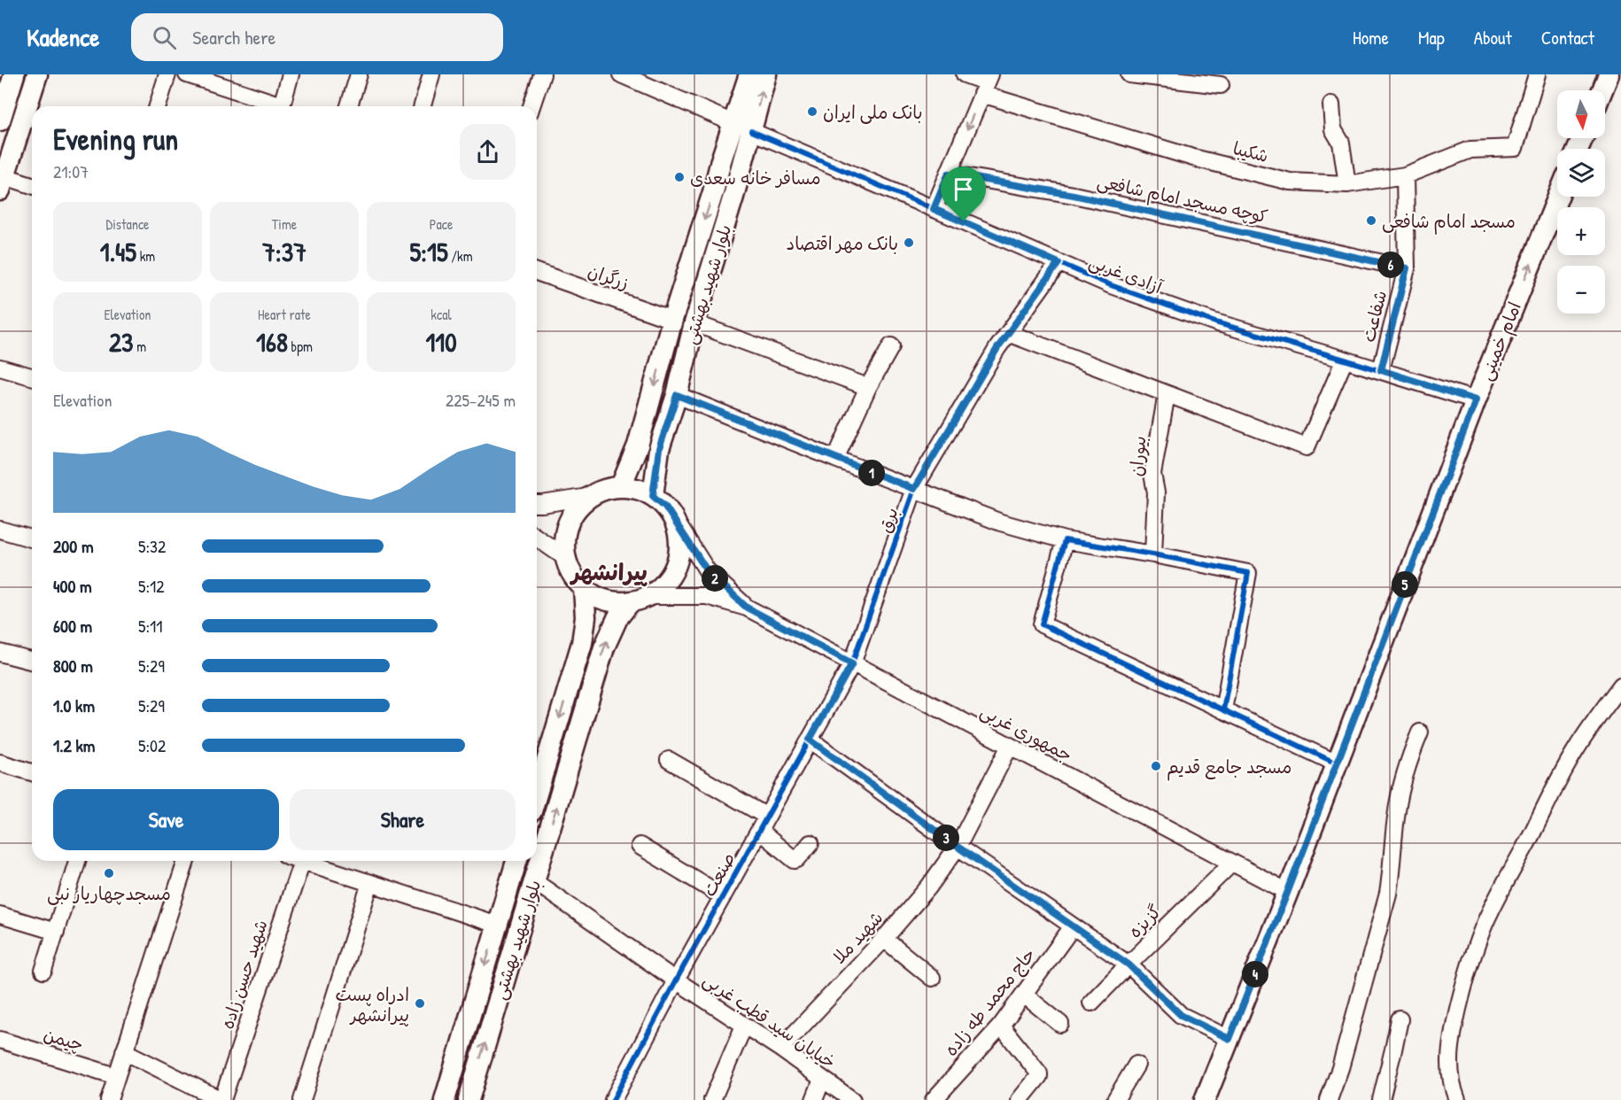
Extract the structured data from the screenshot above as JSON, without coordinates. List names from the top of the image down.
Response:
{
  "streets": {
    "main road": ["بلوار شهید بهشتی", "امام خمینی"],
    "street": [
      "شکیبا",
      "کوچه مسجد امام شافعی",
      "آزادی غربی",
      "زرگران",
      "شفاعت",
      "بیوران",
      "برق",
      "جمهوری غربی",
      "صنعت",
      "گزیزه",
      "شهید ملا",
      "شهید حسن زاده",
      "حاج محمد طه زاده",
      "خیابان سید قطب غربی",
      "چیمن"
    ]
  },
  "crossings": [
    ["شکیبا", "شفاعت"],
    ["کوچه مسجد امام شافعی", "شفاعت"],
    ["آزادی غربی", "بلوار شهید بهشتی"],
    ["آزادی غربی", "شفاعت"],
    ["آزادی غربی", "امام خمینی"],
    ["آزادی غربی", "برق"],
    ["زرگران", "بلوار شهید بهشتی"],
    ["بلوار شهید بهشتی", "خیابان سید قطب غربی"],
    ["امام خمینی", "جمهوری غربی"],
    ["امام خمینی", "گزیزه"],
    ["برق", "جمهوری غربی"],
    ["برق", "صنعت"],
    ["جمهوری غربی", "صنعت"],
    ["جمهوری غربی", "گزیزه"],
    ["جمهوری غربی", "شهید ملا"],
    ["صنعت", "خیابان سید قطب غربی"],
    ["شهید ملا", "خیابان سید قطب غربی"]
  ],
  "districts": ["پیرانشهر"],
  "places": [
    "بانک ملی ایران",
    "مسافر خانه سعدی",
    "مسجد امام شافعی",
    "بانک مهر اقتصاد",
    "مسجد جامع قدیم",
    "مسجدچهاریار نبی",
    "ادراه پست پیرانشهر"
  ],
  "north": "bottom",
  "page": {
    "header": "Kadence",
    "search": "Search here",
    "nav": [
      "Home",
      "Map",
      "About",
      "Contact"
    ],
    "map_buttons": ["+", "−"],
    "heading": ["Evening run", "21:07"],
    "stats": [
      ["Distance", "1.45 km"],
      ["Time", "7:37"],
      ["Pace", "5:15 /km"],
      ["Elevation", "23 m"],
      ["Heart rate", "168 bpm"],
      ["kcal", "110"]
    ],
    "pins": [
      "6",
      "1",
      "2",
      "5",
      "3",
      "4"
    ],
    "chart": ["Elevation", "225–245 m"],
    "list": [
      {
        "name": "200 m",
        "note": "5:32"
      },
      {
        "name": "400 m",
        "note": "5:12"
      },
      {
        "name": "600 m",
        "note": "5:11"
      },
      {
        "name": "800 m",
        "note": "5:29"
      },
      {
        "name": "1.0 km",
        "note": "5:29"
      },
      {
        "name": "1.2 km",
        "note": "5:02"
      }
    ],
    "buttons": ["Save", "Share"]
  }
}
